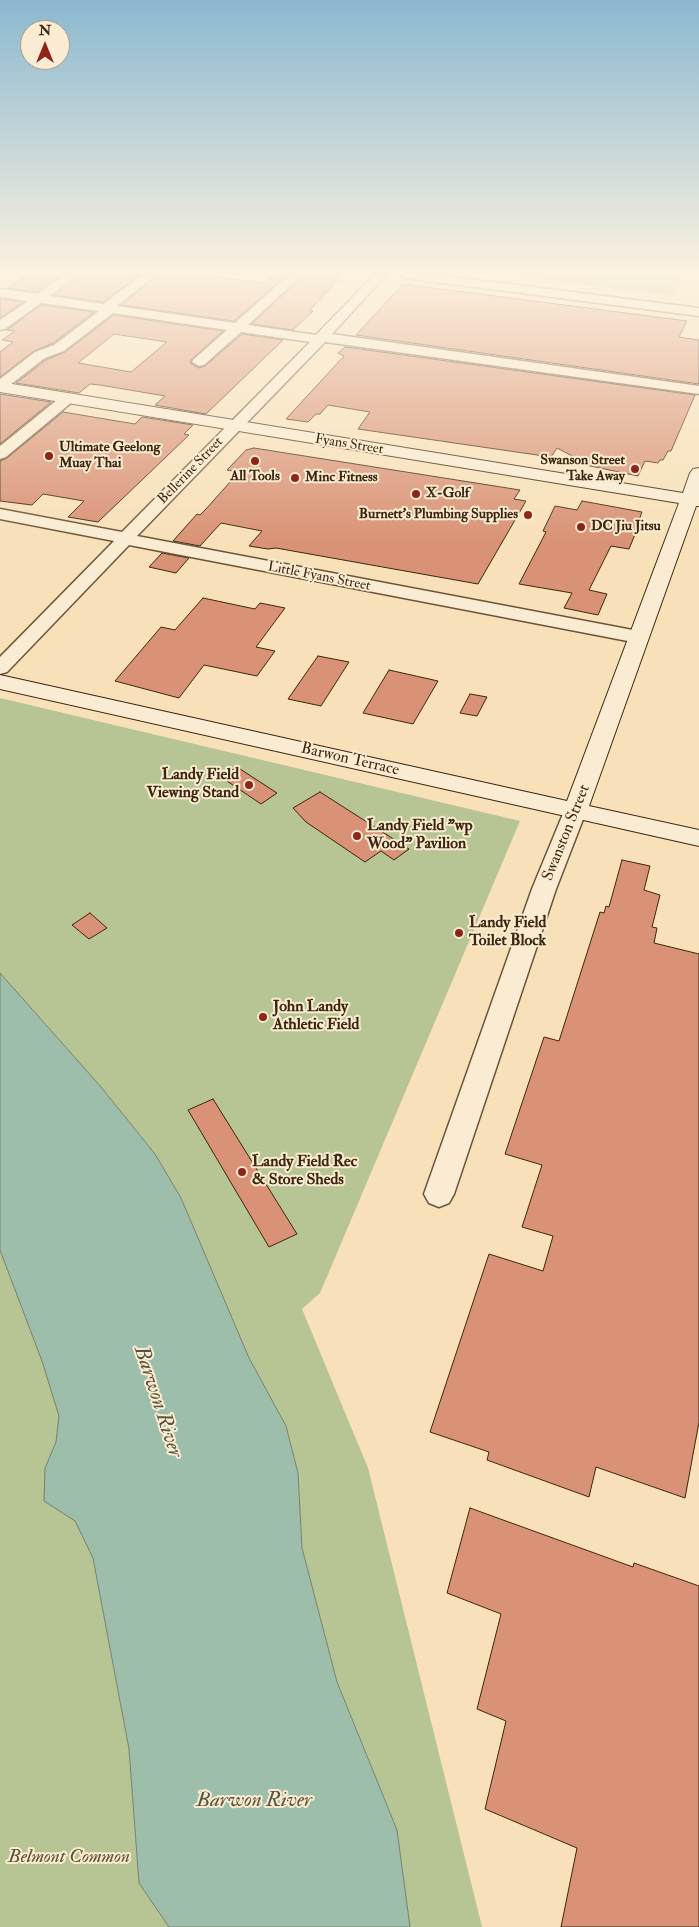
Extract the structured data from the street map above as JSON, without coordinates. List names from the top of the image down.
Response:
{
  "streets": {
    "street": [
      "Fyans Street",
      "Bellerine Street",
      "Little Fyans Street",
      "Barwon Terrace",
      "Swanston Street"
    ]
  },
  "crossings": [
    ["Fyans Street", "Bellerine Street"],
    ["Fyans Street", "Swanston Street"],
    ["Bellerine Street", "Little Fyans Street"],
    ["Little Fyans Street", "Swanston Street"],
    ["Barwon Terrace", "Swanston Street"]
  ],
  "water": ["Barwon River"],
  "parks": ["Belmont Common"],
  "places": [
    "Ultimate Geelong Muay Thai",
    "All Tools",
    "Swanson Street Take Away",
    "Minc Fitness",
    "X-Golf",
    "Burnett's Plumbing Supplies",
    "DC Jiu Jitsu",
    "Landy Field Viewing Stand",
    "Landy Field \"wp Wood\" Pavilion",
    "Landy Field Toilet Block",
    "John Landy Athletic Field",
    "Landy Field Rec & Store Sheds"
  ],
  "north": "top"
}
